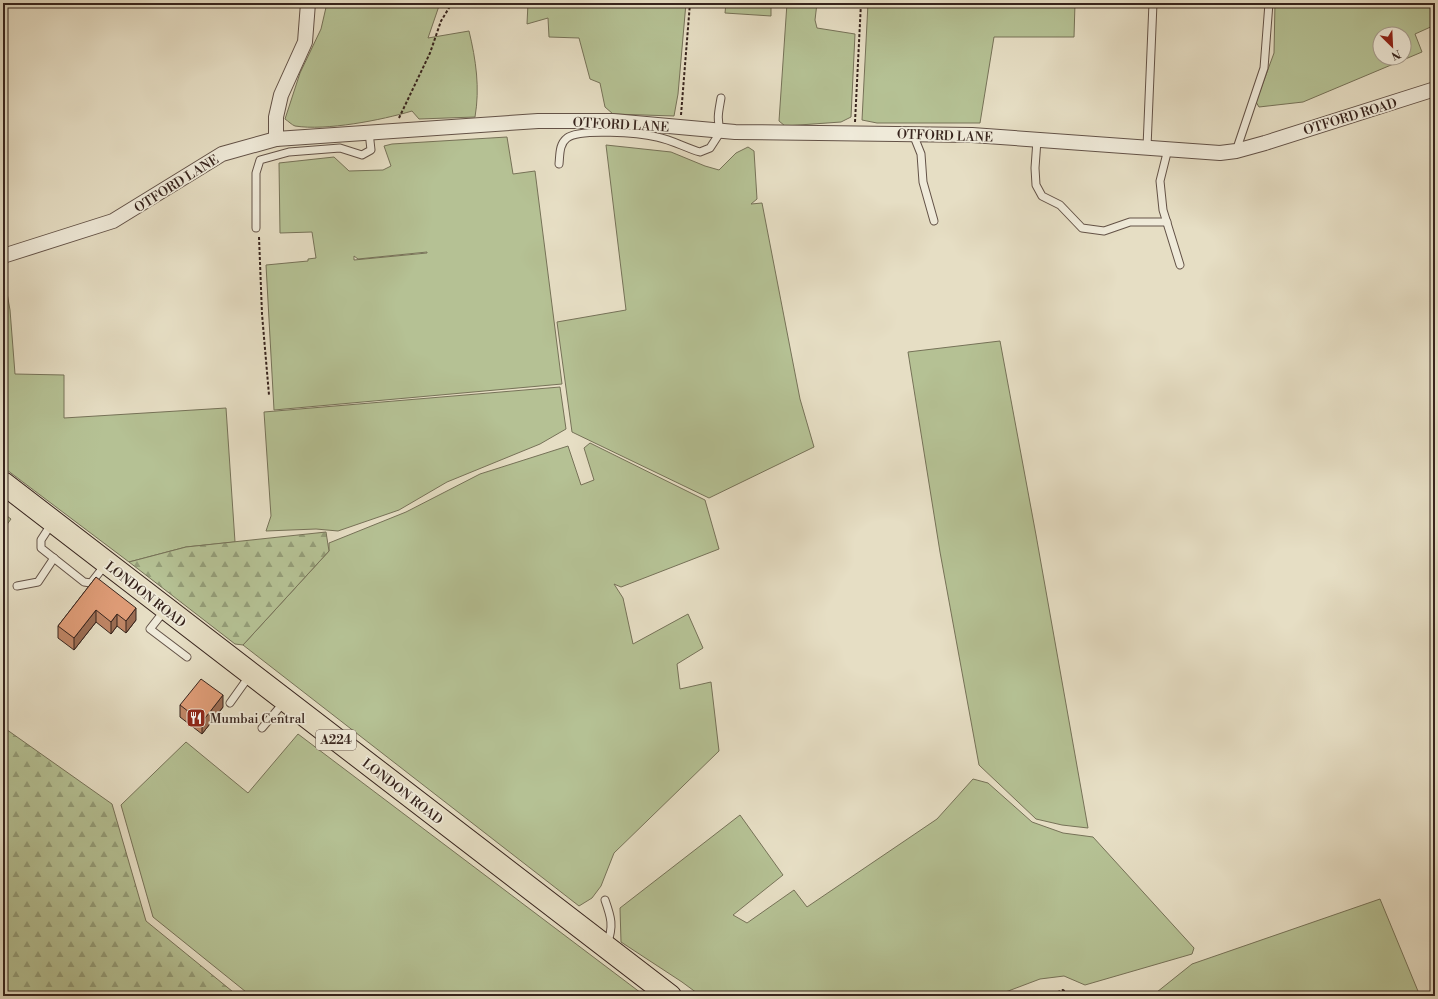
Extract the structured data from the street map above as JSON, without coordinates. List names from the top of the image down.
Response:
{
  "streets": {
    "main road": ["LONDON ROAD", "A224"],
    "street": ["OTFORD ROAD", "OTFORD LANE"]
  },
  "crossings": [
    ["OTFORD ROAD", "OTFORD LANE"]
  ],
  "places": {
    "restaurant": ["Mumbai Central"]
  },
  "north": "bottom right"
}
